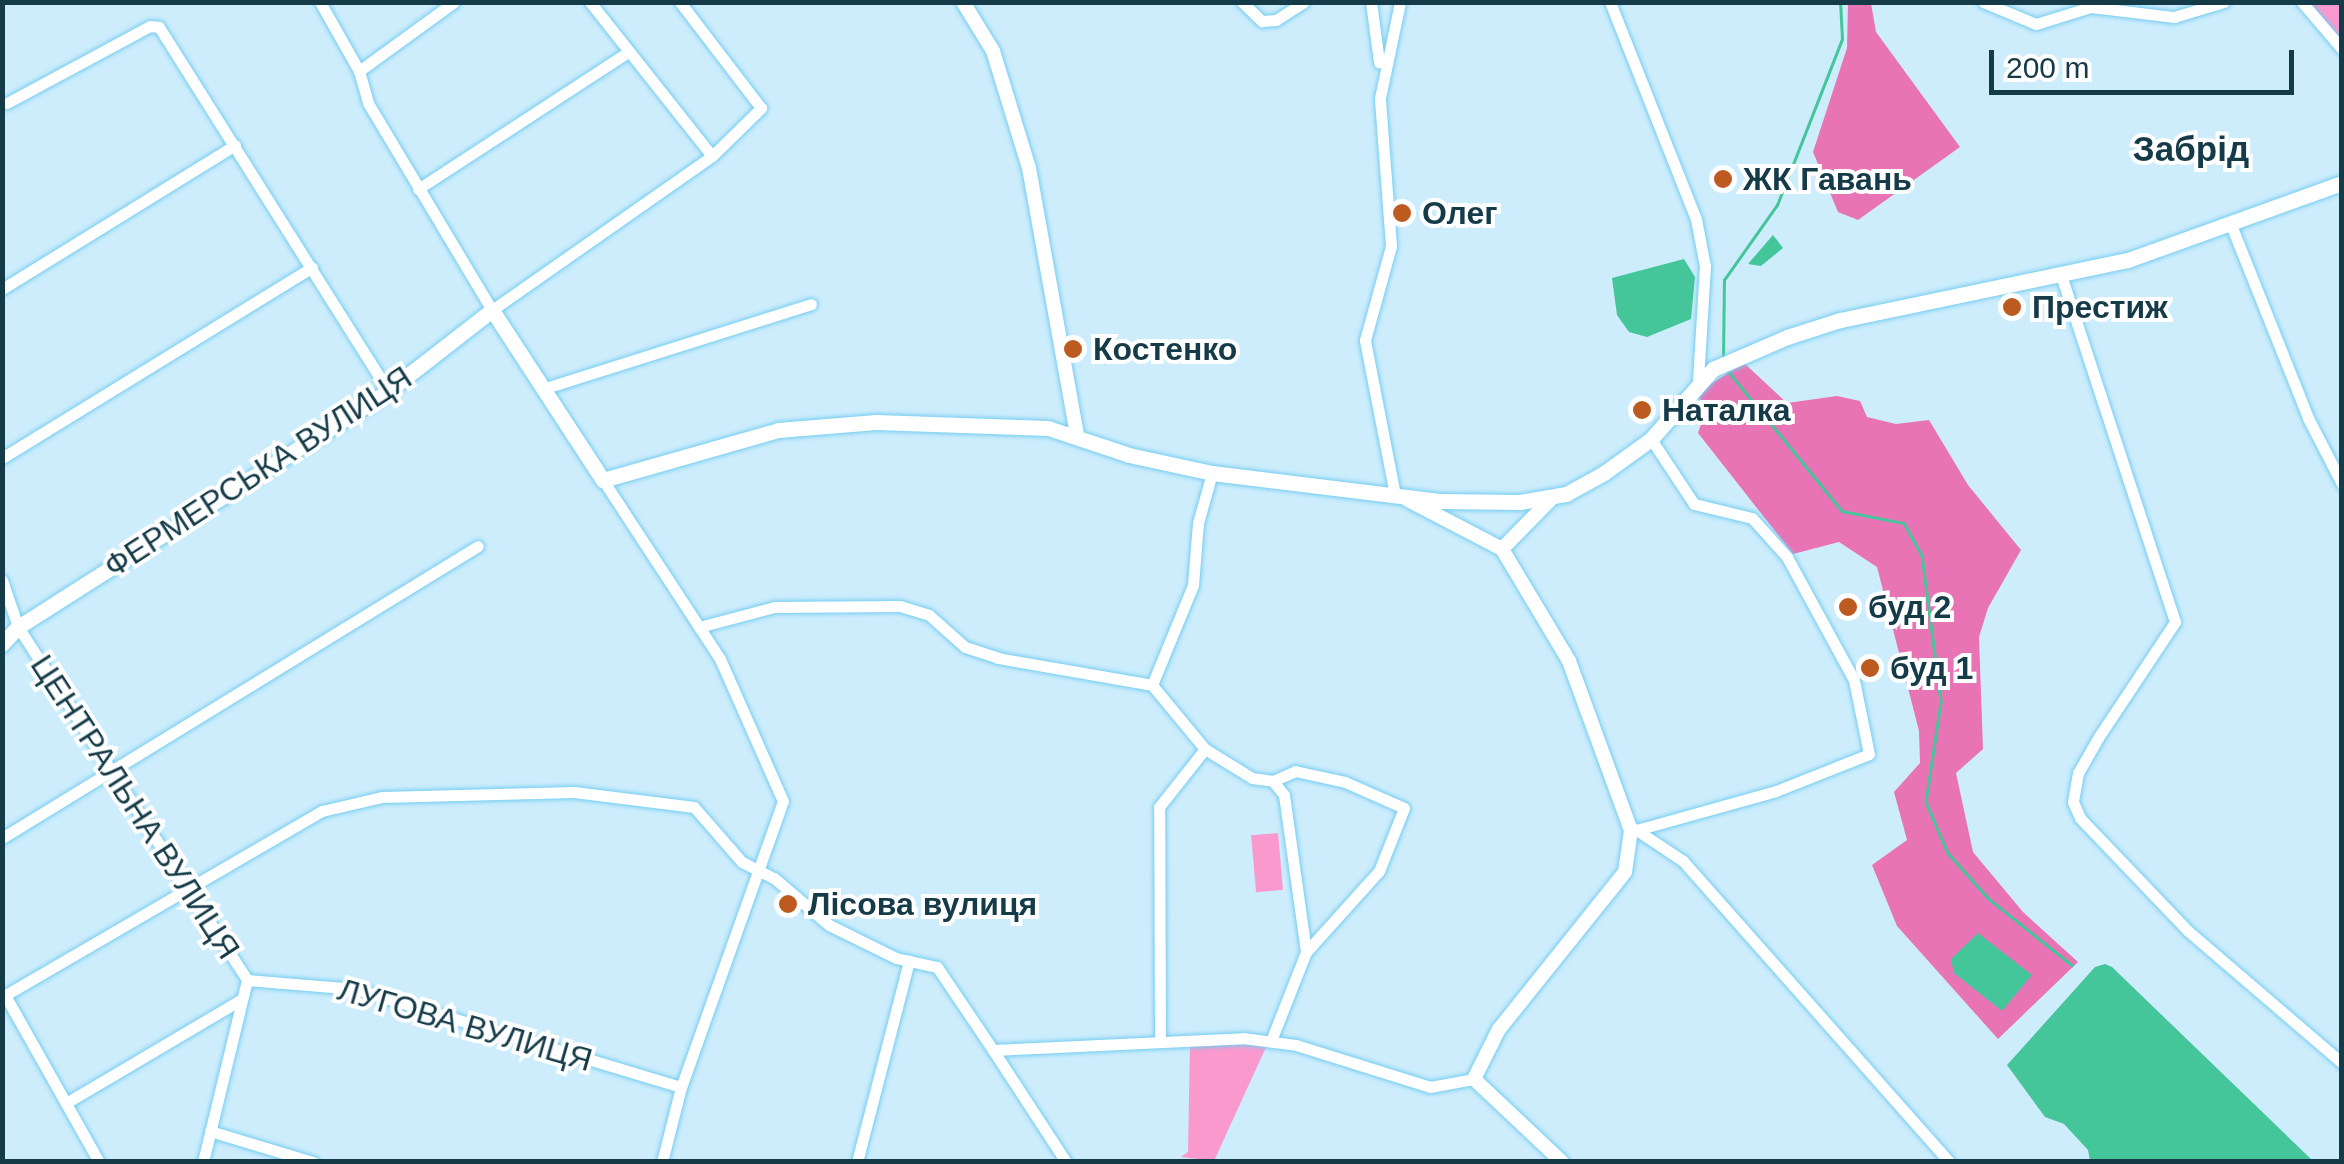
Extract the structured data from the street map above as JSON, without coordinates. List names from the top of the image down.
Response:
{
  "streets": {
    "main road": ["ФЕРМЕРСЬКА ВУЛИЦЯ"],
    "street": ["ЦЕНТРАЛЬНА ВУЛИЦЯ", "ЛУГОВА ВУЛИЦЯ"]
  },
  "crossings": [
    ["ФЕРМЕРСЬКА ВУЛИЦЯ", "ЦЕНТРАЛЬНА ВУЛИЦЯ"],
    ["ЦЕНТРАЛЬНА ВУЛИЦЯ", "ЛУГОВА ВУЛИЦЯ"]
  ],
  "districts": ["Забрід"],
  "places": [
    "ЖК Гавань",
    "Олег",
    "Престиж",
    "Костенко",
    "Наталка",
    "буд 2",
    "буд 1",
    "Лісова вулиця"
  ],
  "scale_bar": "200 m"
}
